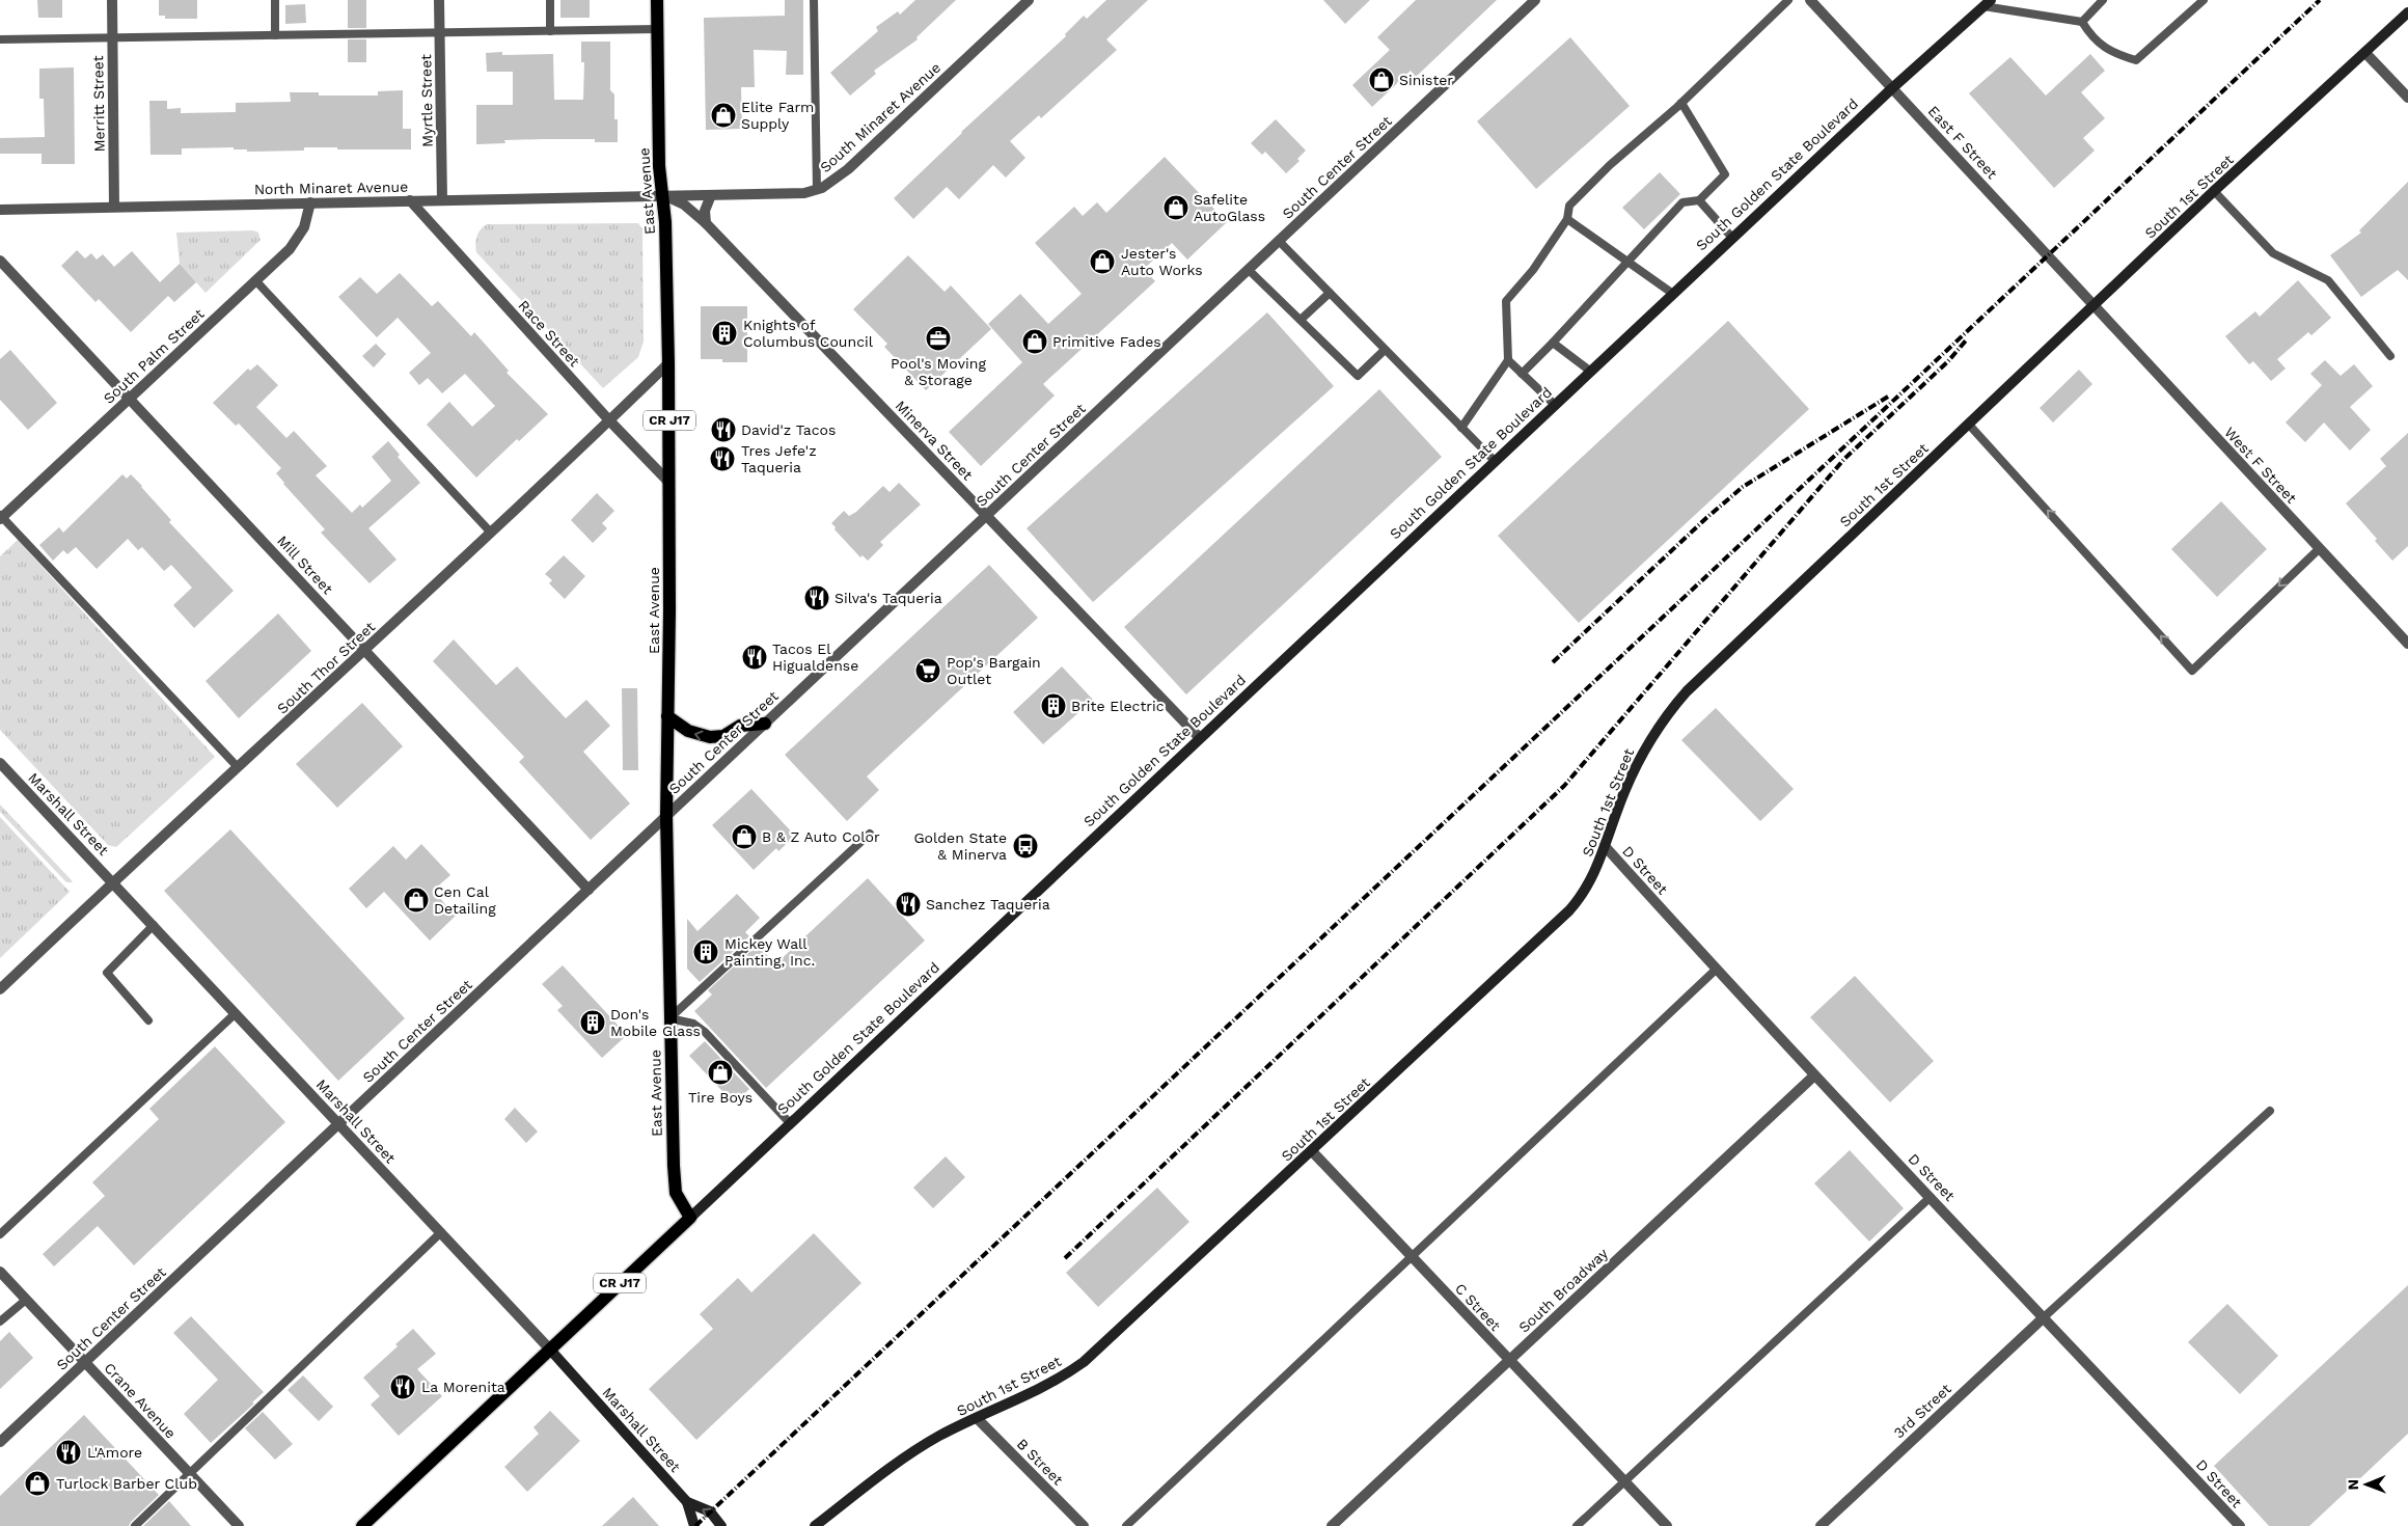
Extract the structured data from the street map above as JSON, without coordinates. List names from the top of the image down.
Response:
{
  "streets": {
    "main road": ["South Golden State Boulevard", "East Avenue", "CR J17"],
    "street": [
      "Myrtle Street",
      "Merritt Street",
      "South Minaret Avenue",
      "East F Street",
      "South Center Street",
      "North Minaret Avenue",
      "South 1st Street",
      "Race Street",
      "South Palm Street",
      "Minerva Street",
      "West F Street",
      "Mill Street",
      "South Thor Street",
      "Marshall Street",
      "D Street",
      "South Broadway",
      "C Street",
      "Crane Avenue",
      "3rd Street",
      "B Street"
    ]
  },
  "crossings": [
    ["Myrtle Street", "North Minaret Avenue"],
    ["Merritt Street", "North Minaret Avenue"],
    ["South Minaret Avenue", "North Minaret Avenue"],
    ["South Minaret Avenue", "East Avenue"],
    ["South Minaret Avenue", "Minerva Street"],
    ["East F Street", "South Golden State Boulevard"],
    ["East F Street", "South 1st Street"],
    ["East F Street", "West F Street"],
    ["South Center Street", "East Avenue"],
    ["South Center Street", "Minerva Street"],
    ["South Center Street", "Mill Street"],
    ["South Center Street", "Marshall Street"],
    ["South Center Street", "Crane Avenue"],
    ["South Golden State Boulevard", "East Avenue"],
    ["South Golden State Boulevard", "Minerva Street"],
    ["South Golden State Boulevard", "Marshall Street"],
    ["North Minaret Avenue", "East Avenue"],
    ["North Minaret Avenue", "Race Street"],
    ["North Minaret Avenue", "South Palm Street"],
    ["North Minaret Avenue", "Minerva Street"],
    ["East Avenue", "Race Street"],
    ["East Avenue", "Minerva Street"],
    ["East Avenue", "South Thor Street"],
    ["South 1st Street", "West F Street"],
    ["South 1st Street", "D Street"],
    ["South 1st Street", "C Street"],
    ["South 1st Street", "B Street"],
    ["Race Street", "South Thor Street"],
    ["South Palm Street", "Mill Street"],
    ["Mill Street", "South Thor Street"],
    ["South Thor Street", "Marshall Street"],
    ["D Street", "South Broadway"],
    ["D Street", "3rd Street"],
    ["South Broadway", "C Street"]
  ],
  "places": {
    "shop": [
      "Sinister",
      "Elite Farm Supply",
      "Safelite AutoGlass",
      "Jester's Auto Works",
      "Primitive Fades",
      "B & Z Auto Color",
      "Cen Cal Detailing",
      "Tire Boys",
      "Turlock Barber Club"
    ],
    "building": [
      "Knights of Columbus Council",
      "Brite Electric",
      "Mickey Wall Painting, Inc.",
      "Don's Mobile Glass"
    ],
    "office": ["Pool's Moving & Storage"],
    "restaurant": [
      "David'z Tacos",
      "Tres Jefe'z Taqueria",
      "Silva's Taqueria",
      "Tacos El Higualdense",
      "Sanchez Taqueria",
      "La Morenita",
      "L'Amore"
    ],
    "supermarket": ["Pop's Bargain Outlet"],
    "bus stop": ["Golden State & Minerva"]
  },
  "north": "left"
}
